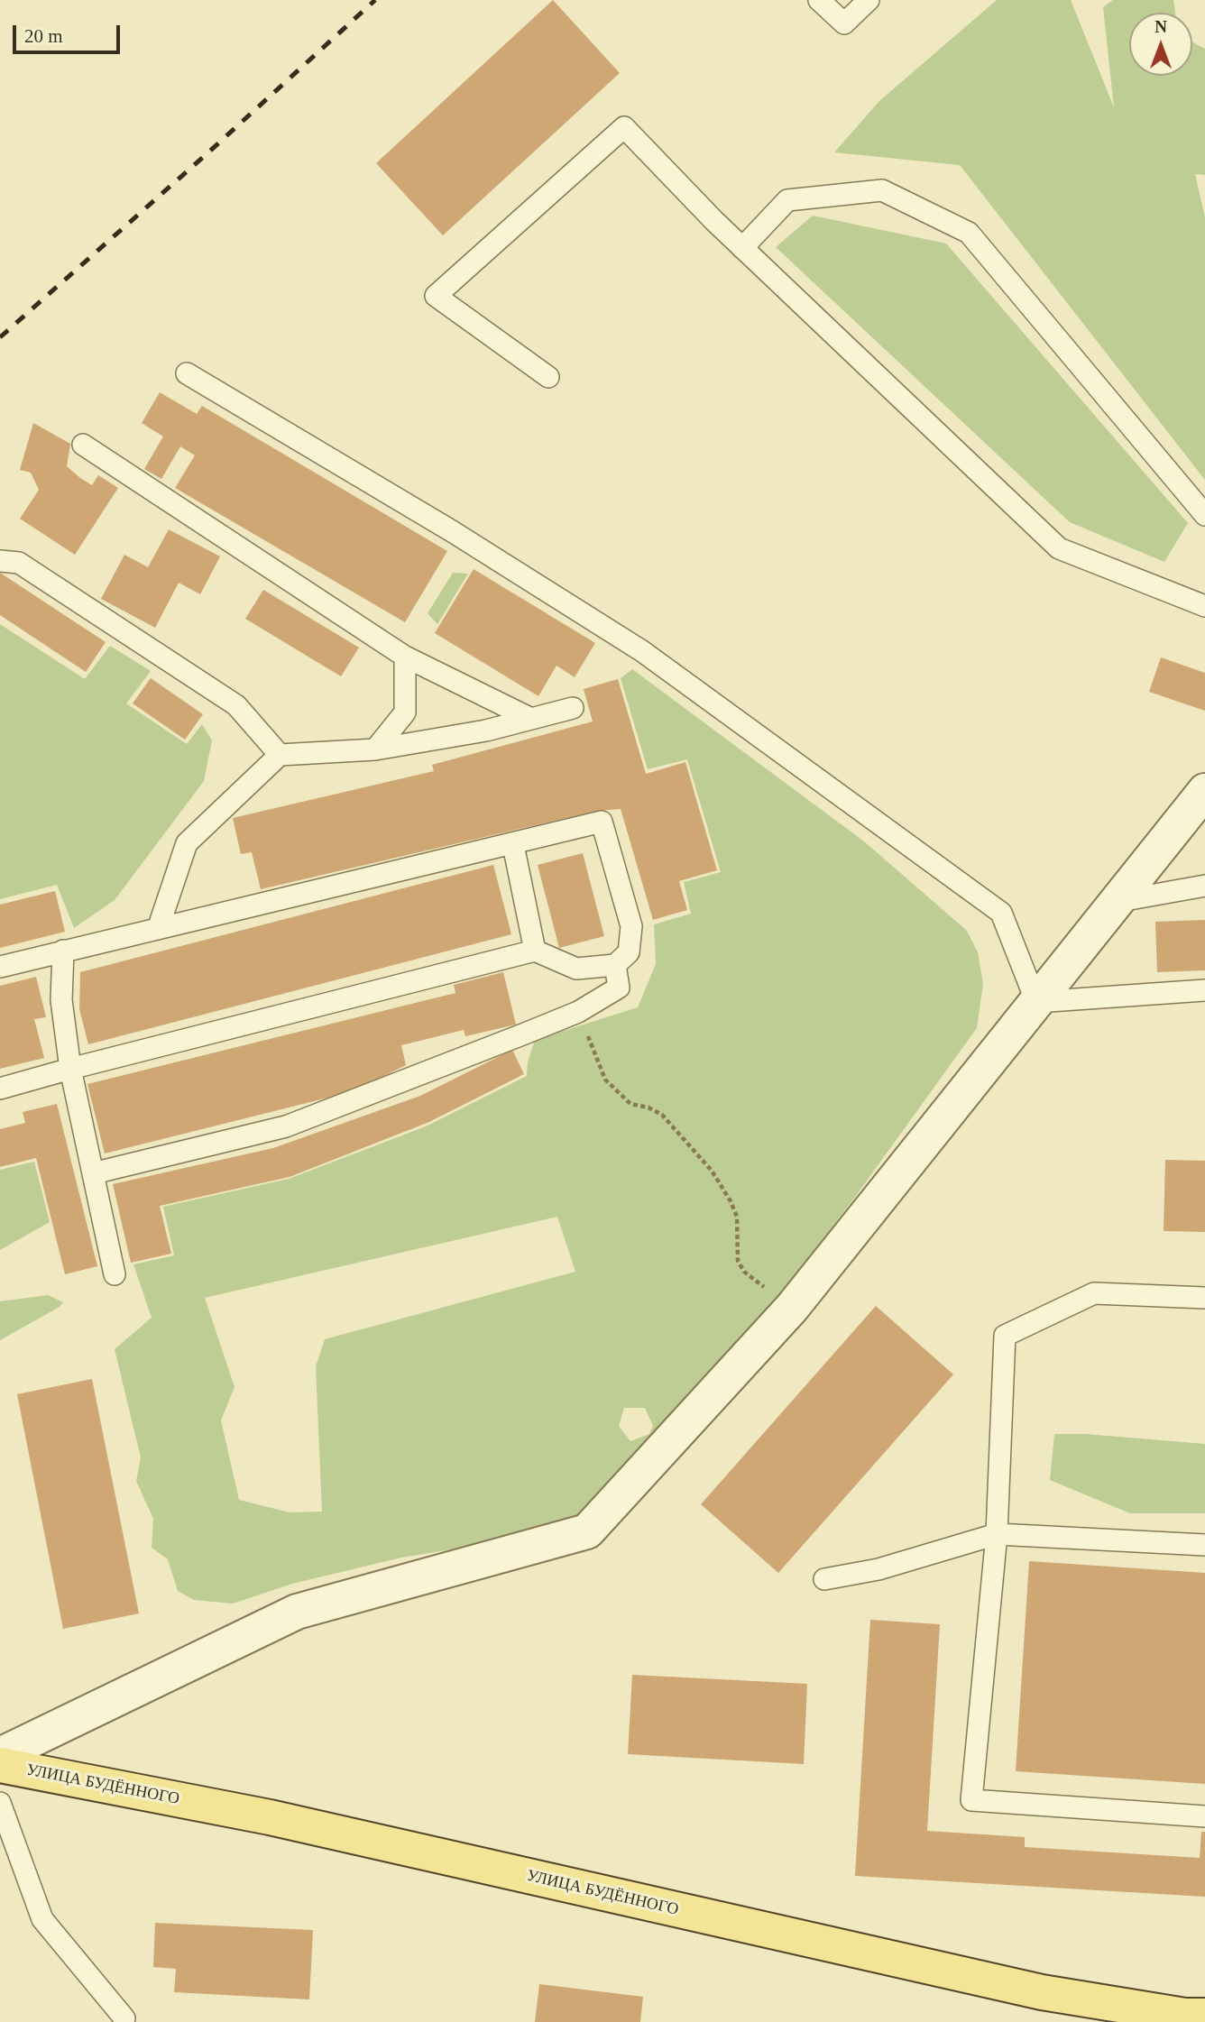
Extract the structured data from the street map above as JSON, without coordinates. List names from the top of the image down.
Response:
{
  "streets": {
    "main road": ["УЛИЦА БУДЁННОГО"]
  },
  "scale_bar": "20 m",
  "north": "top"
}
